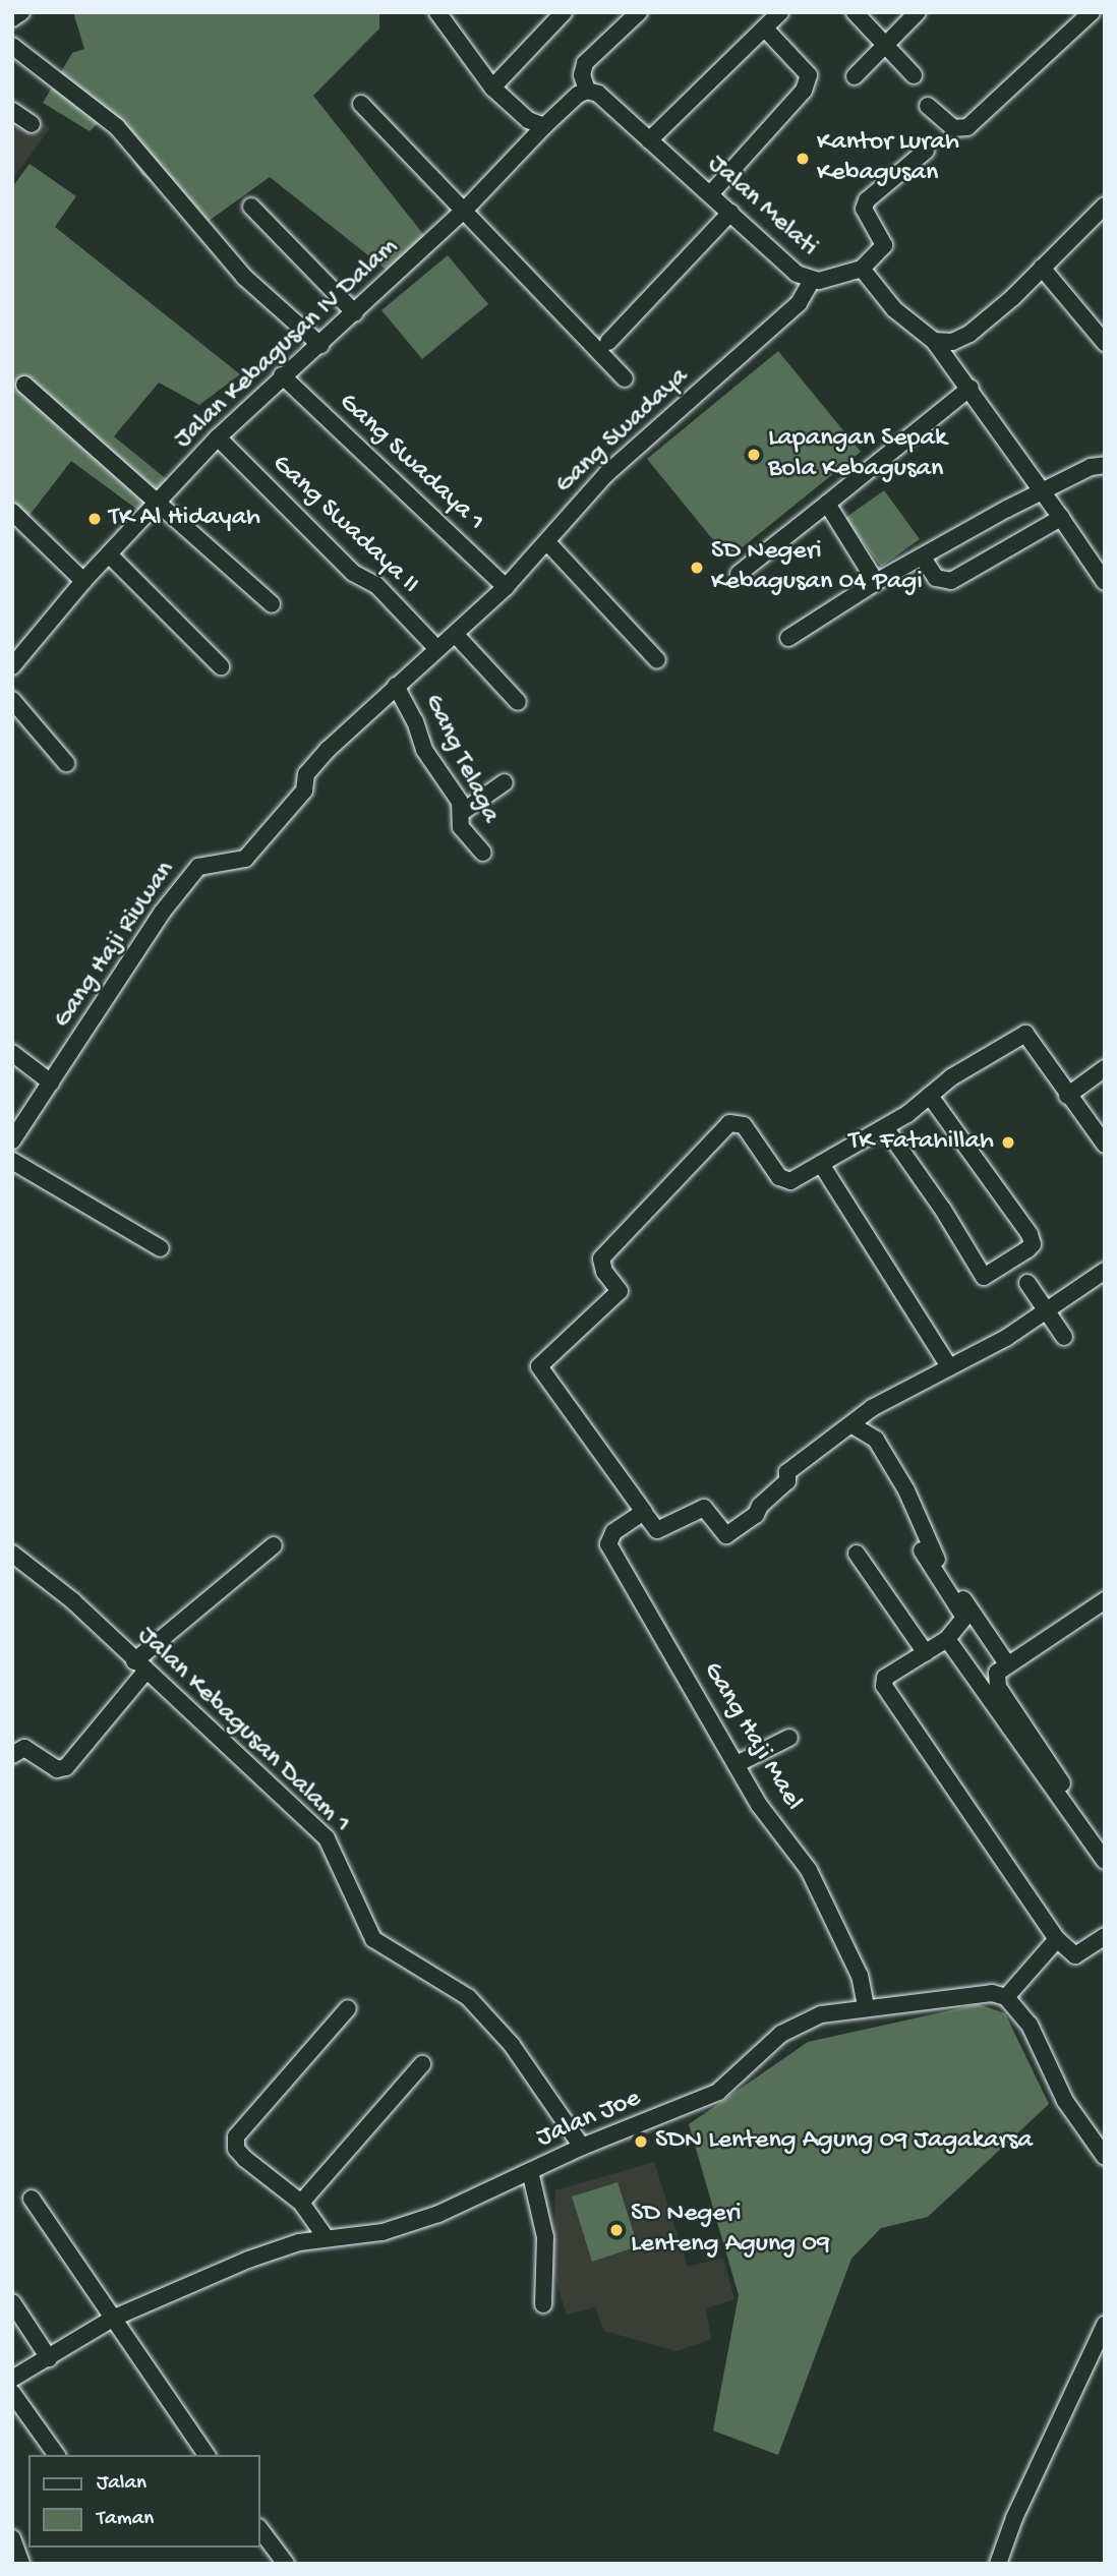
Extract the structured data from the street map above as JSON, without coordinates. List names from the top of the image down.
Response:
{
  "streets": {
    "street": [
      "Jalan Melati",
      "Jalan Kebagusan IV Dalam",
      "Gang Swadaya",
      "Gang Swadaya 1",
      "Gang Swadaya II",
      "Gang Telaga",
      "Gang Haji Riuwan",
      "Jalan Kebagusan Dalam 1",
      "Gang Haji Mael",
      "Jalan Joe"
    ]
  },
  "crossings": [
    ["Jalan Melati", "Gang Swadaya"],
    ["Jalan Kebagusan IV Dalam", "Gang Swadaya 1"],
    ["Jalan Kebagusan IV Dalam", "Gang Swadaya II"],
    ["Gang Swadaya", "Gang Swadaya 1"],
    ["Gang Swadaya", "Gang Swadaya II"],
    ["Gang Swadaya", "Gang Haji Riuwan"],
    ["Gang Swadaya II", "Gang Haji Riuwan"],
    ["Gang Telaga", "Gang Haji Riuwan"],
    ["Jalan Kebagusan Dalam 1", "Jalan Joe"],
    ["Gang Haji Mael", "Jalan Joe"]
  ],
  "places": [
    "Kantor Lurah Kebagusan",
    "Lapangan Sepak Bola Kebagusan",
    "TK Al Hidayah",
    "SD Negeri Kebagusan 04 Pagi",
    "TK Fatahillah",
    "SDN Lenteng Agung 09 Jagakarsa",
    "SD Negeri Lenteng Agung 09"
  ],
  "legend": ["Jalan", "Taman"]
}
